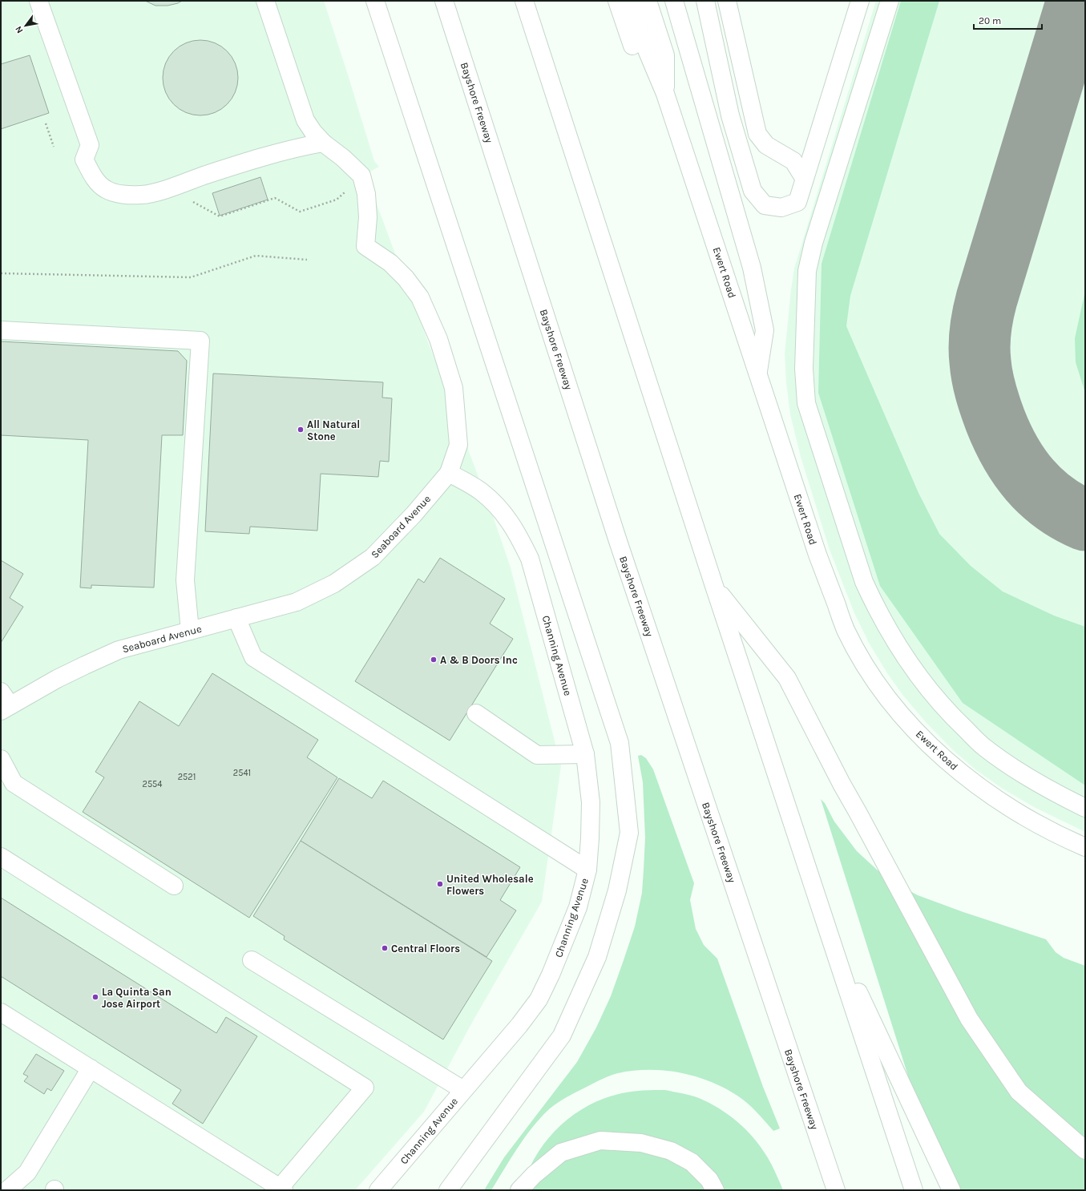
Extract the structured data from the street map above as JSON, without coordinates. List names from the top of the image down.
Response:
{
  "streets": {
    "main road": [
      "Bayshore Freeway",
      "Ewert Road",
      "Seaboard Avenue",
      "Channing Avenue"
    ]
  },
  "crossings": [
    ["Seaboard Avenue", "Channing Avenue"]
  ],
  "places": [
    "All Natural Stone",
    "A & B Doors Inc",
    "United Wholesale Flowers",
    "Central Floors",
    "La Quinta San Jose Airport"
  ],
  "house_numbers": ["2541", "2521", "2554"],
  "scale_bar": "20 m",
  "north": "bottom left"
}
